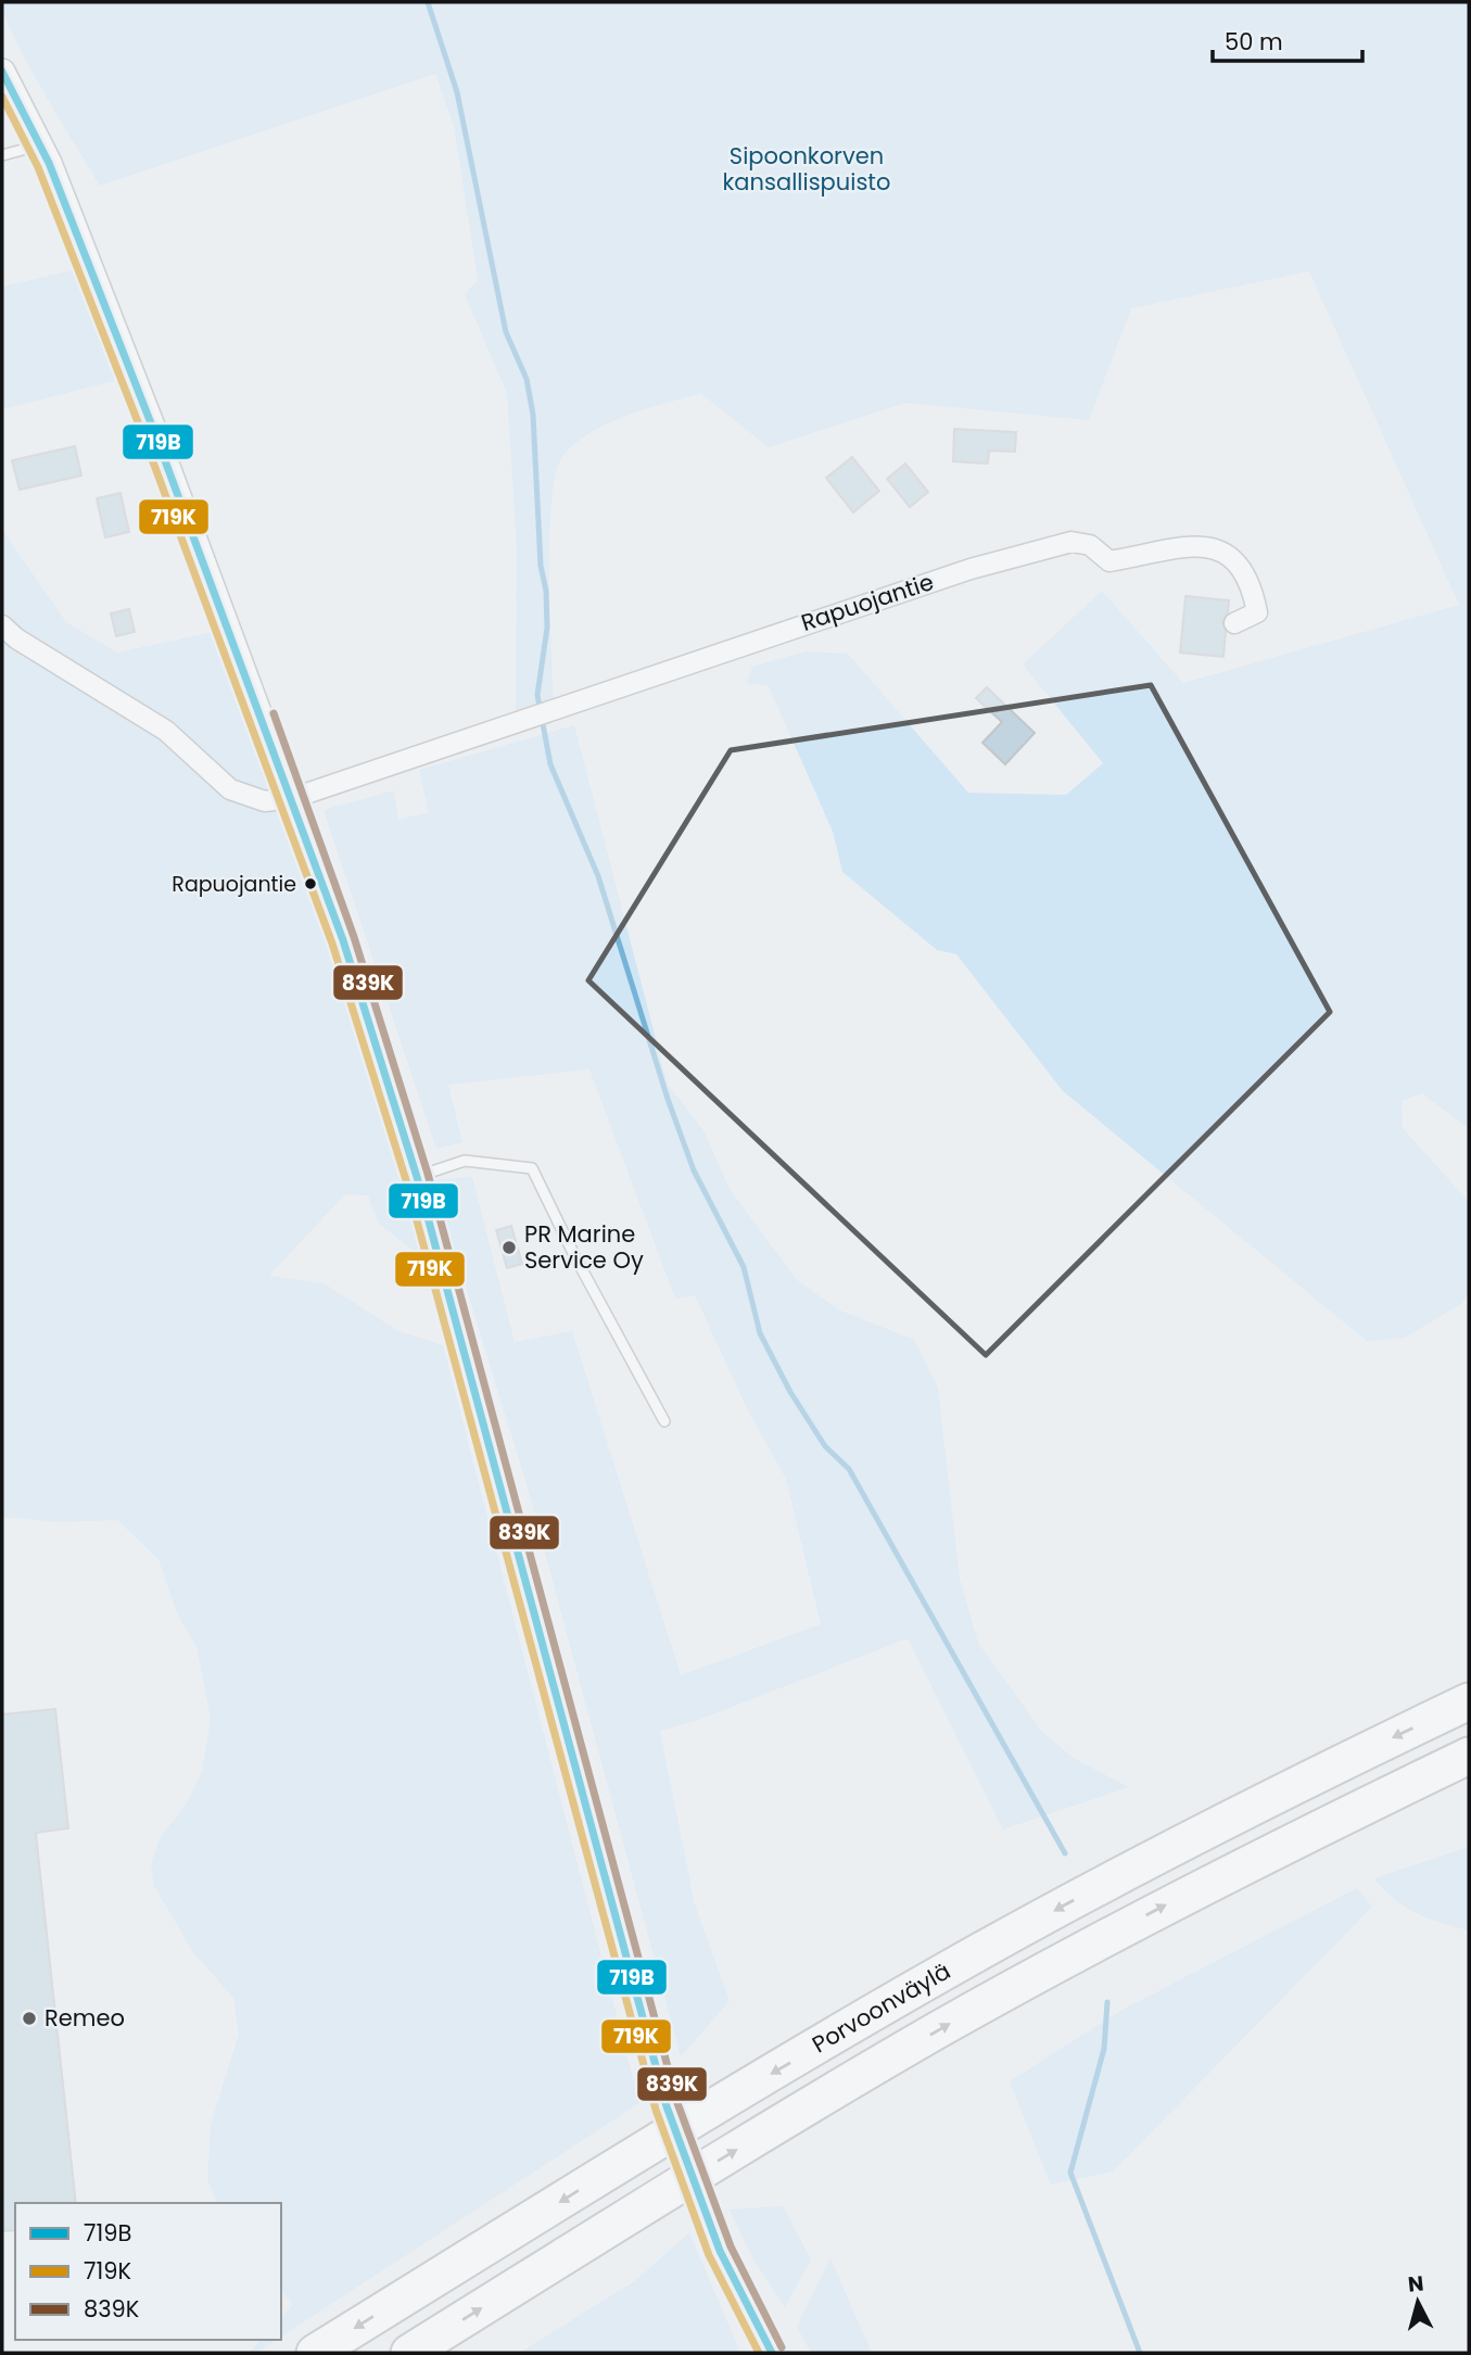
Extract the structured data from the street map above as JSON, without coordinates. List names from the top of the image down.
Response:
{
  "streets": {
    "highway": ["Porvoonväylä"],
    "street": ["Rapuojantie"]
  },
  "parks": ["Sipoonkorven kansallispuisto"],
  "places": ["Rapuojantie", "PR Marine Service Oy", "Remeo"],
  "lines": ["transit line 719B", "transit line 719K", "transit line 839K"],
  "legend": ["719B", "719K", "839K"],
  "scale_bar": "50 m",
  "north": "top"
}
